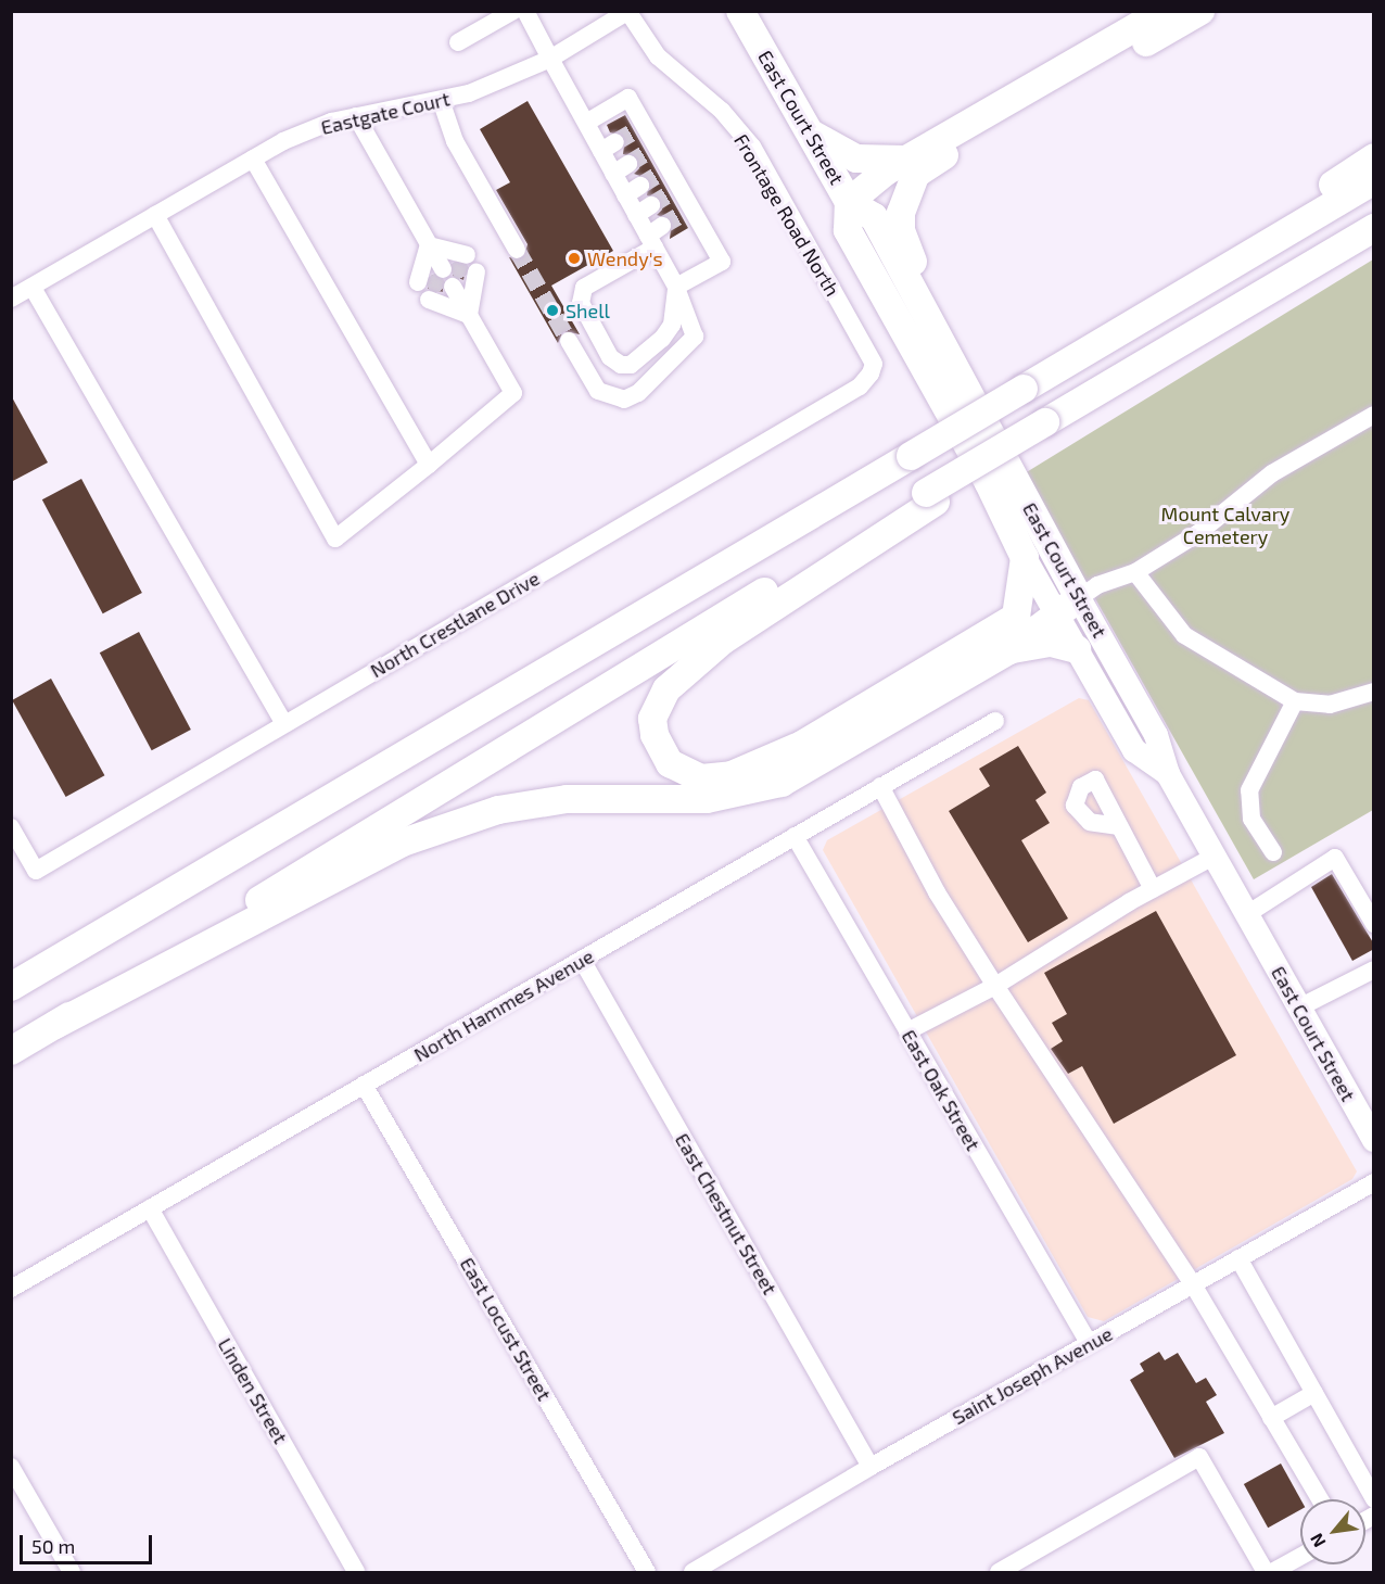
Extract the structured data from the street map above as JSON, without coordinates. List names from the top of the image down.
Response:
{
  "streets": {
    "highway": ["East Court Street"],
    "street": [
      "Eastgate Court",
      "Frontage Road North",
      "North Crestlane Drive",
      "North Hammes Avenue",
      "East Oak Street",
      "East Chestnut Street",
      "East Locust Street",
      "Saint Joseph Avenue",
      "Linden Street"
    ]
  },
  "crossings": [
    ["Eastgate Court", "Frontage Road North"],
    ["Frontage Road North", "North Crestlane Drive"],
    ["North Hammes Avenue", "East Oak Street"],
    ["North Hammes Avenue", "East Chestnut Street"],
    ["North Hammes Avenue", "East Locust Street"],
    ["North Hammes Avenue", "Linden Street"],
    ["East Oak Street", "Saint Joseph Avenue"],
    ["East Chestnut Street", "Saint Joseph Avenue"]
  ],
  "parks": ["Mount Calvary Cemetery"],
  "places": ["Wendy's", "Shell"],
  "scale_bar": "50 m",
  "north": "bottom left"
}
